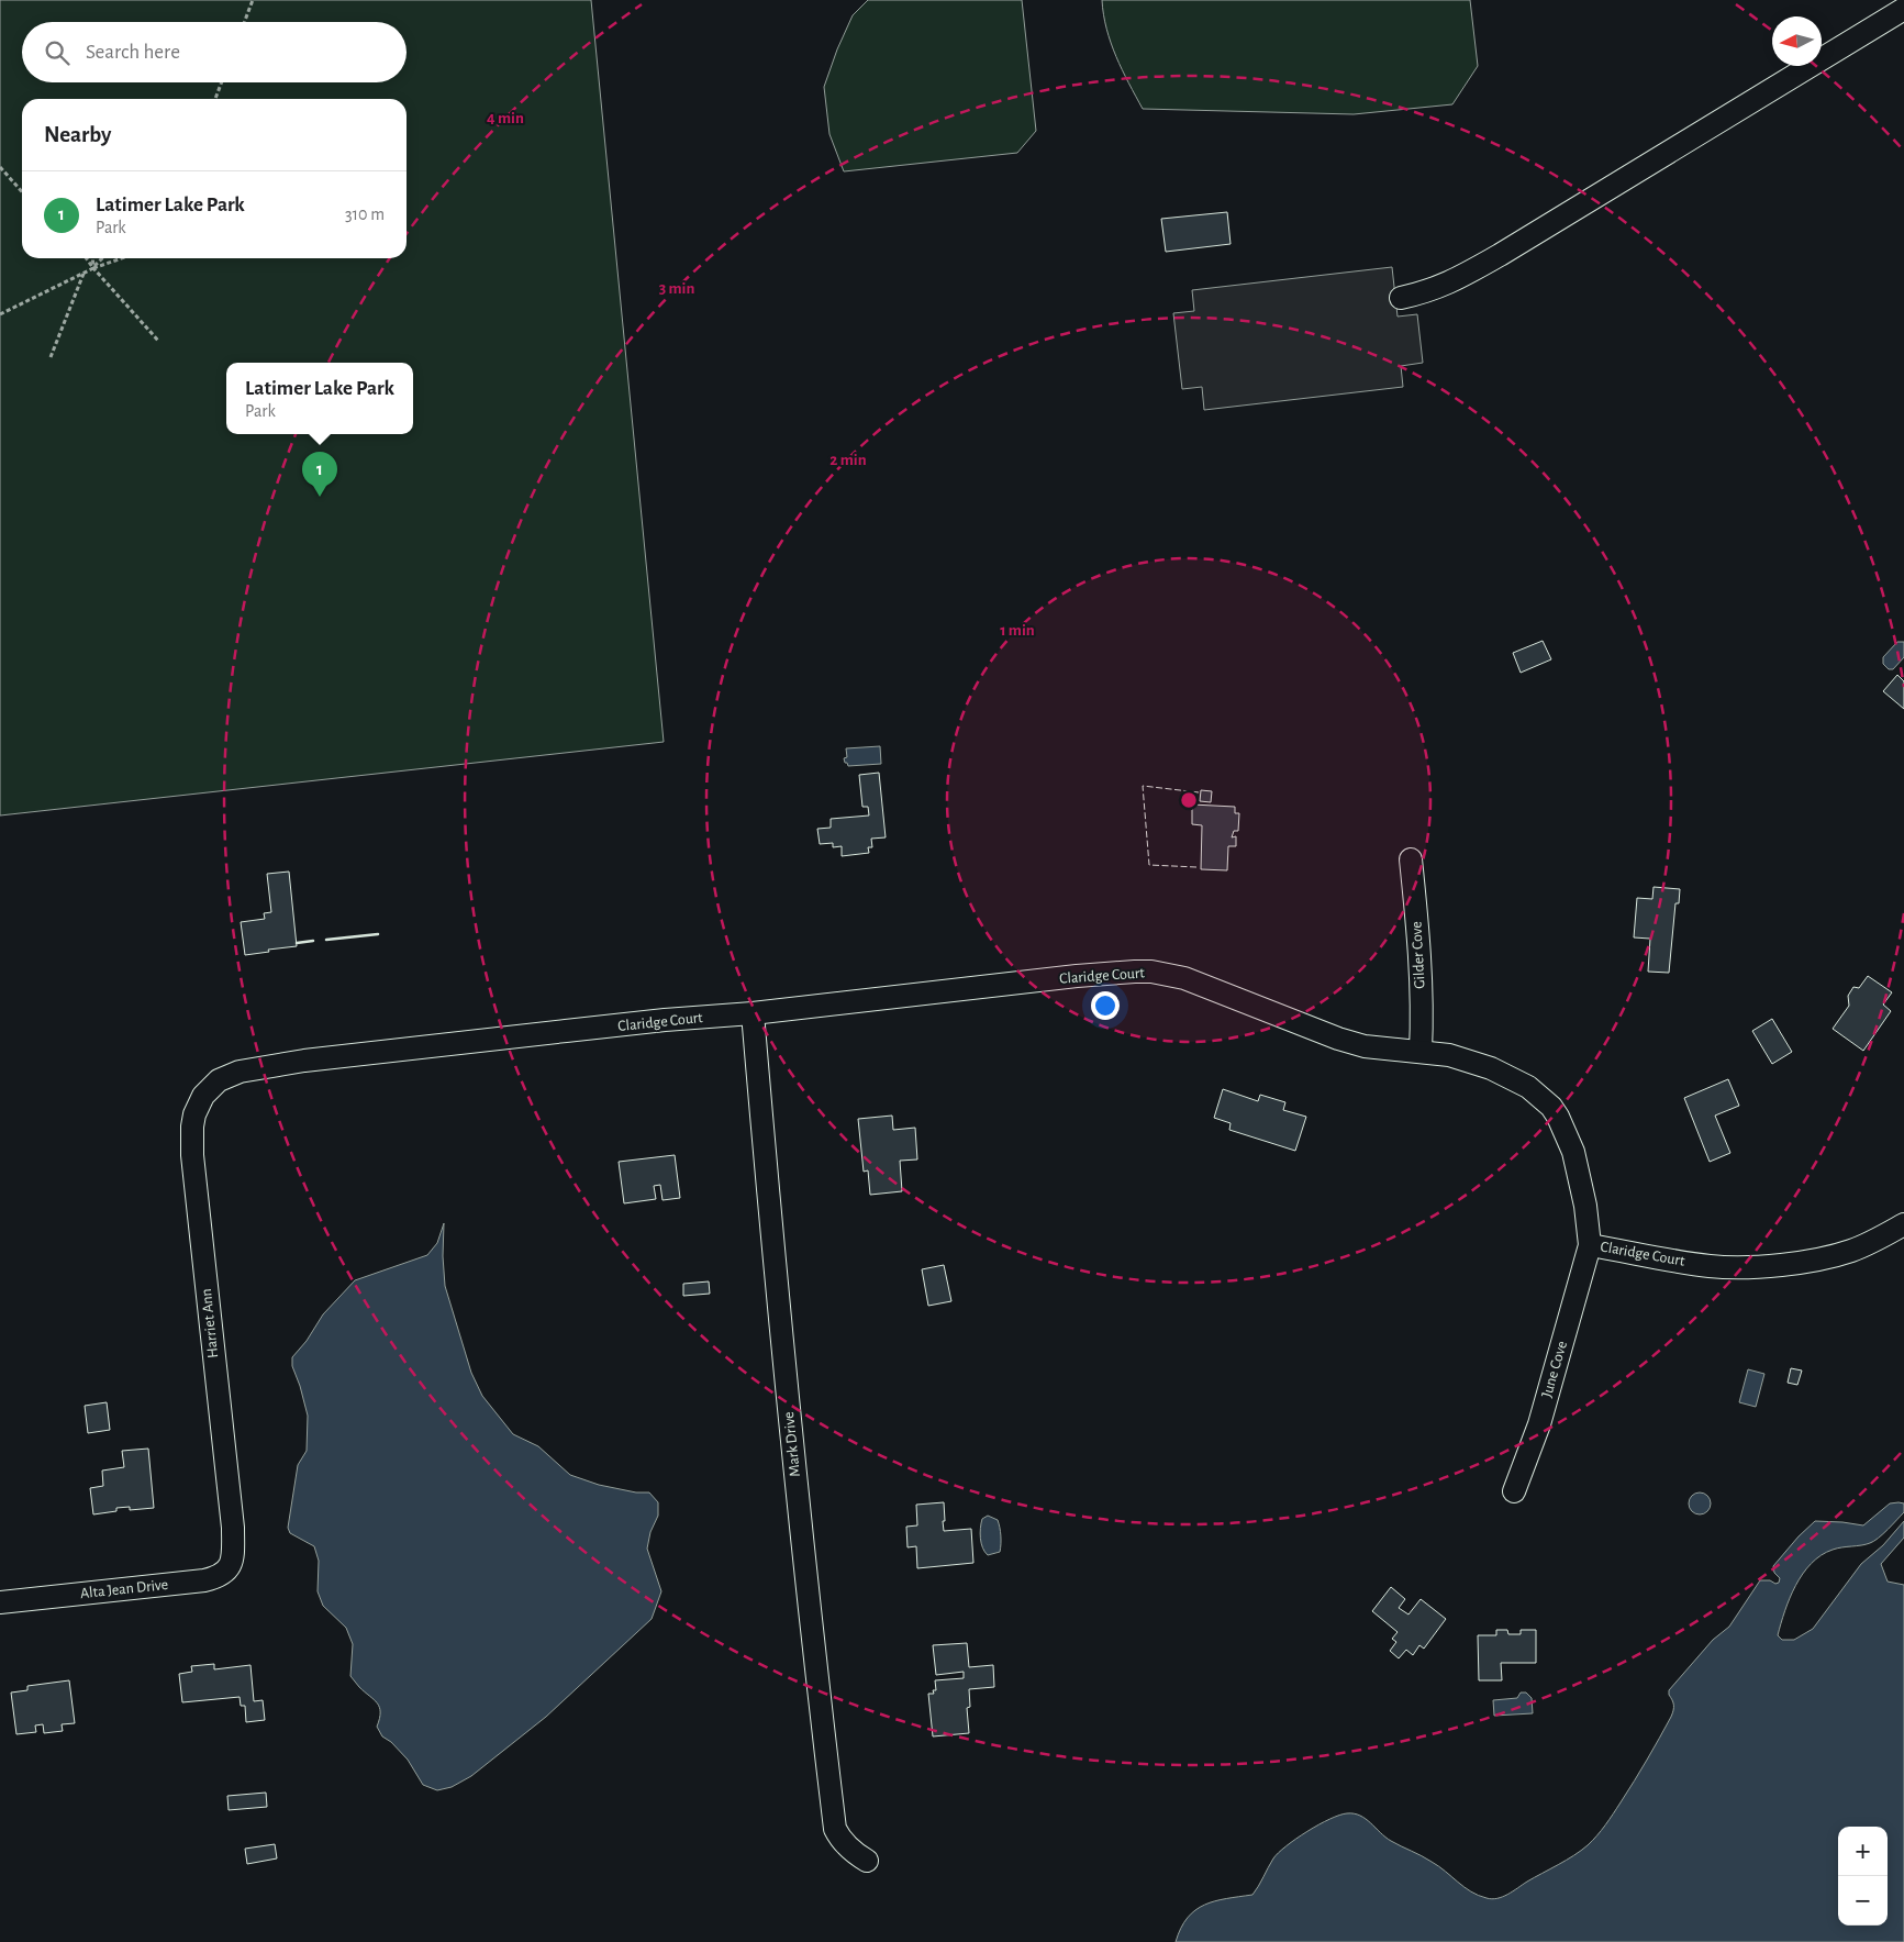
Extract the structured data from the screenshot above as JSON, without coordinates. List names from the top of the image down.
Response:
{
  "streets": {
    "street": [
      "Gilder Cove",
      "Claridge Court",
      "Harriet Ann",
      "June Cove",
      "Mark Drive",
      "Alta Jean Drive"
    ]
  },
  "crossings": [
    ["Gilder Cove", "Claridge Court"],
    ["Claridge Court", "Harriet Ann"],
    ["Claridge Court", "June Cove"],
    ["Claridge Court", "Mark Drive"],
    ["Harriet Ann", "Alta Jean Drive"]
  ],
  "north": "left",
  "page": {
    "search": "Search here",
    "heading": "Nearby",
    "list": [
      {
        "mark": "1",
        "name": "Latimer Lake Park",
        "note": "Park",
        "value": "310 m"
      }
    ],
    "popup": ["Latimer Lake Park", "Park"],
    "pins": "1",
    "map_buttons": ["+", "−"]
  },
  "rings": [
    "4 min",
    "3 min",
    "2 min",
    "1 min"
  ]
}
